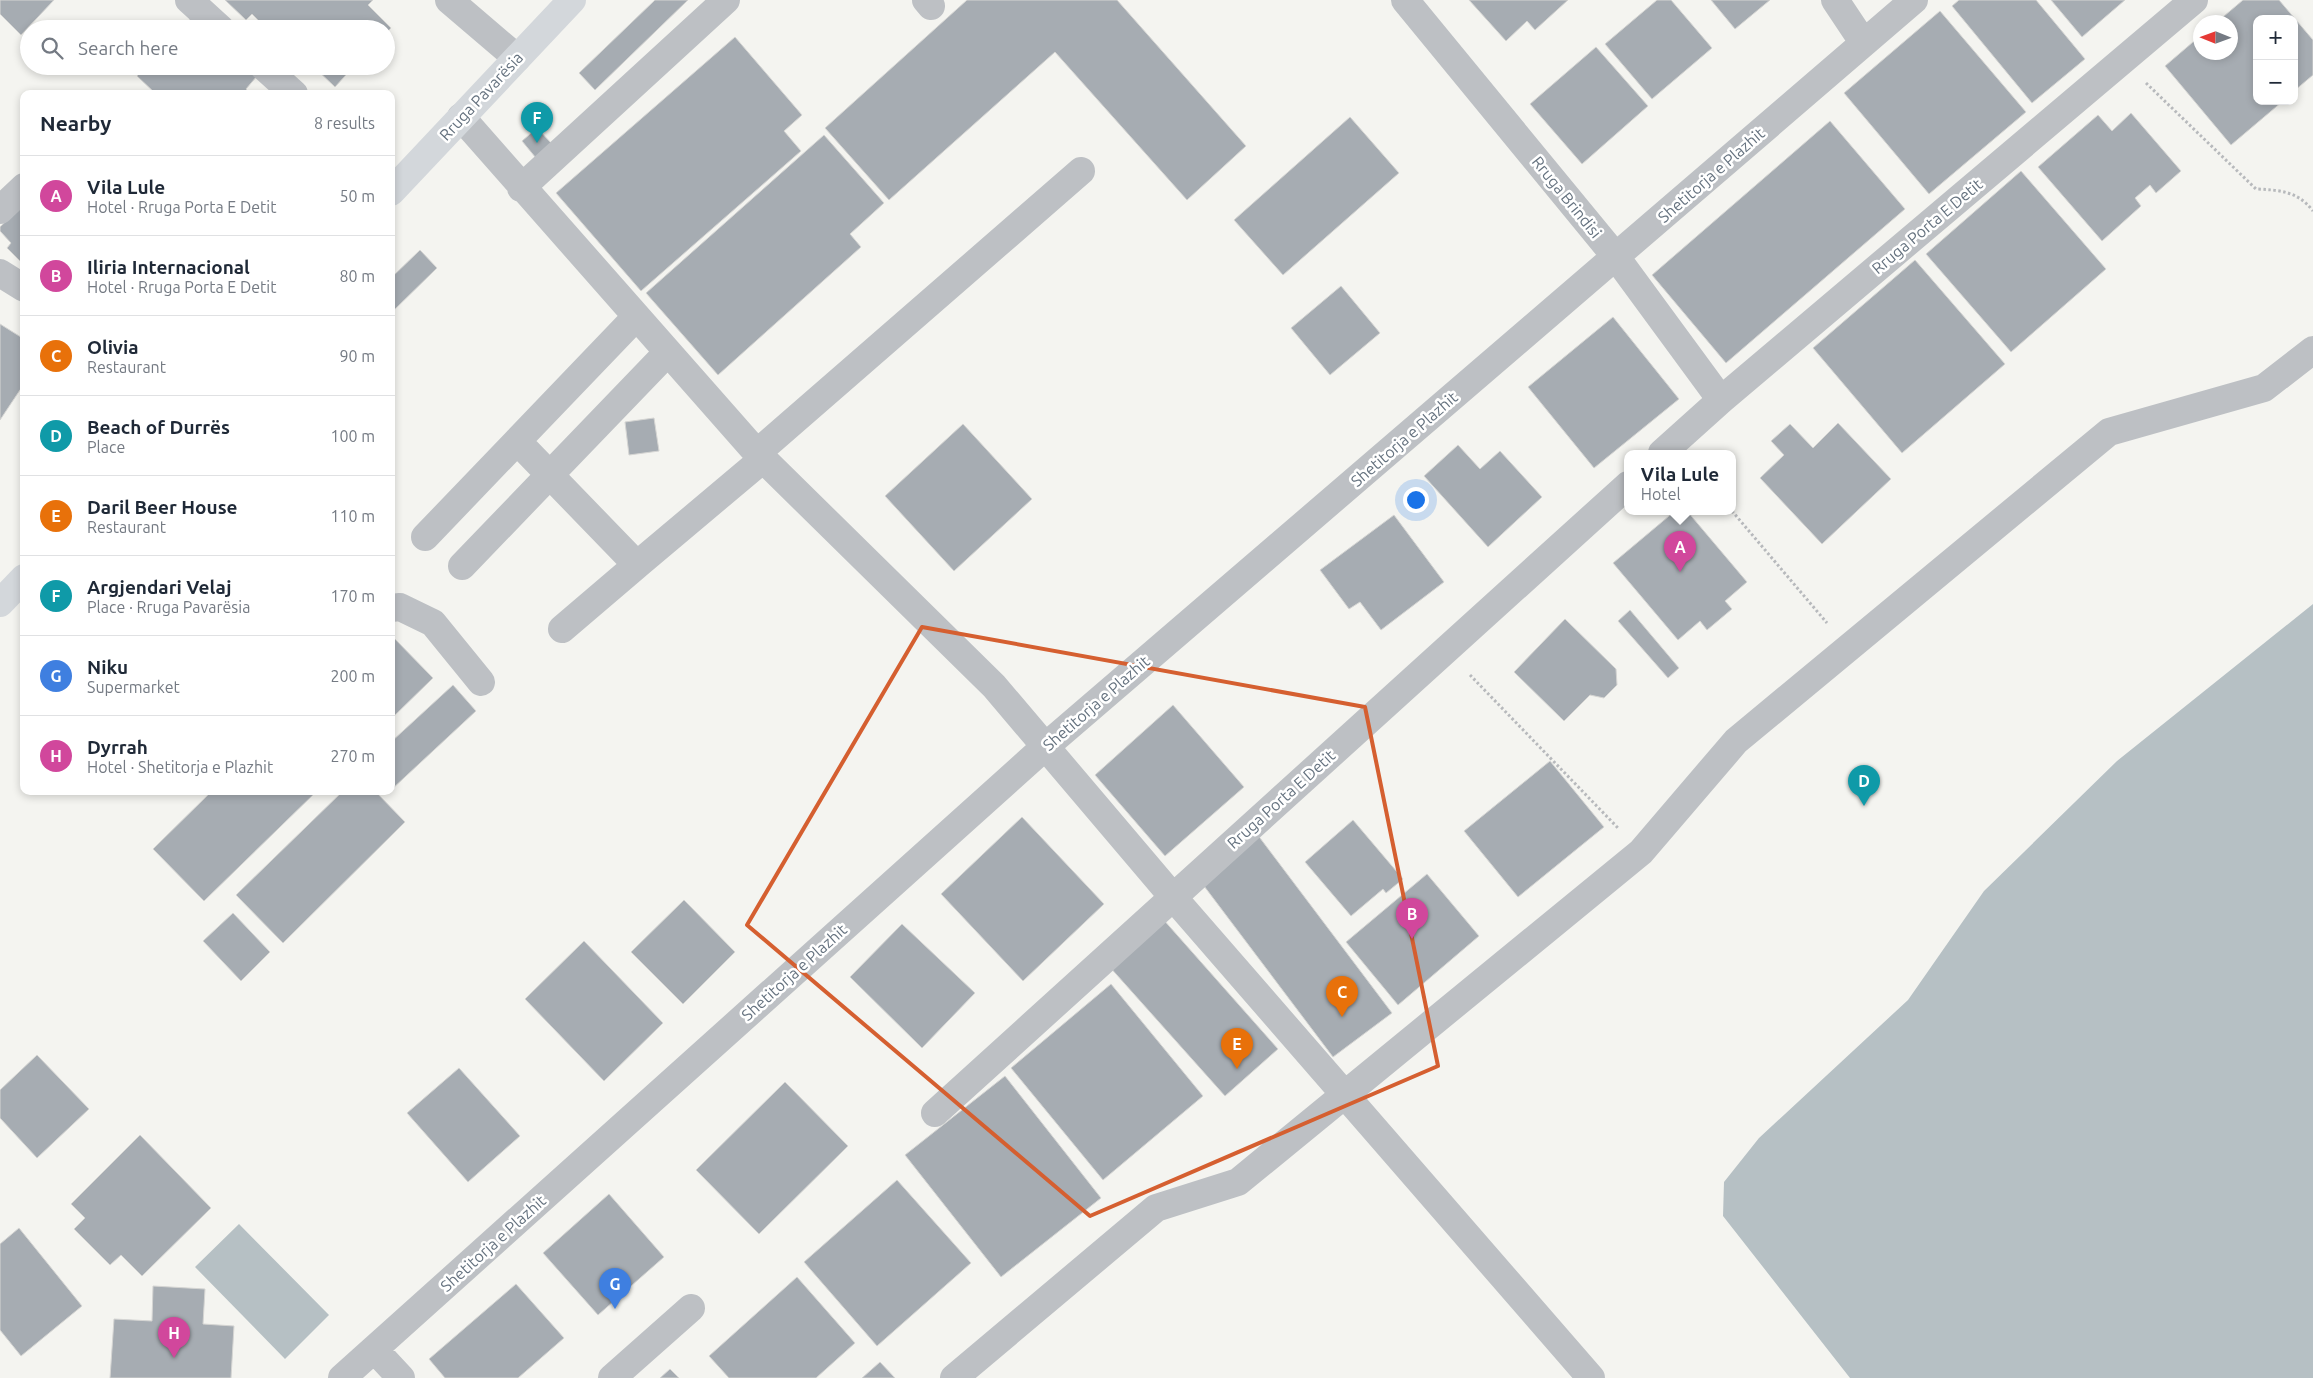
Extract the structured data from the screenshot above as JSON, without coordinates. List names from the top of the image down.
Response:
{
  "streets": {
    "main road": ["Rruga Pavarësia"],
    "street": ["Shetitorja e Plazhit", "Rruga Brindisi", "Rruga Porta E Detit"]
  },
  "crossings": [
    ["Shetitorja e Plazhit", "Rruga Brindisi"],
    ["Rruga Brindisi", "Rruga Porta E Detit"]
  ],
  "north": "left",
  "page": {
    "map_buttons": ["+", "−"],
    "search": "Search here",
    "heading": ["Nearby", "8 results"],
    "pins": [
      "F",
      "A",
      "D",
      "B",
      "C",
      "E",
      "G",
      "H"
    ],
    "list": [
      {
        "mark": "A",
        "name": "Vila Lule",
        "note": "Hotel · Rruga Porta E Detit",
        "value": "50 m"
      },
      {
        "mark": "B",
        "name": "Iliria Internacional",
        "note": "Hotel · Rruga Porta E Detit",
        "value": "80 m"
      },
      {
        "mark": "C",
        "name": "Olivia",
        "note": "Restaurant",
        "value": "90 m"
      },
      {
        "mark": "D",
        "name": "Beach of Durrës",
        "note": "Place",
        "value": "100 m"
      },
      {
        "mark": "E",
        "name": "Daril Beer House",
        "note": "Restaurant",
        "value": "110 m"
      },
      {
        "mark": "F",
        "name": "Argjendari Velaj",
        "note": "Place · Rruga Pavarësia",
        "value": "170 m"
      },
      {
        "mark": "G",
        "name": "Niku",
        "note": "Supermarket",
        "value": "200 m"
      },
      {
        "mark": "H",
        "name": "Dyrrah",
        "note": "Hotel · Shetitorja e Plazhit",
        "value": "270 m"
      }
    ],
    "popup": ["Vila Lule", "Hotel"]
  }
}
